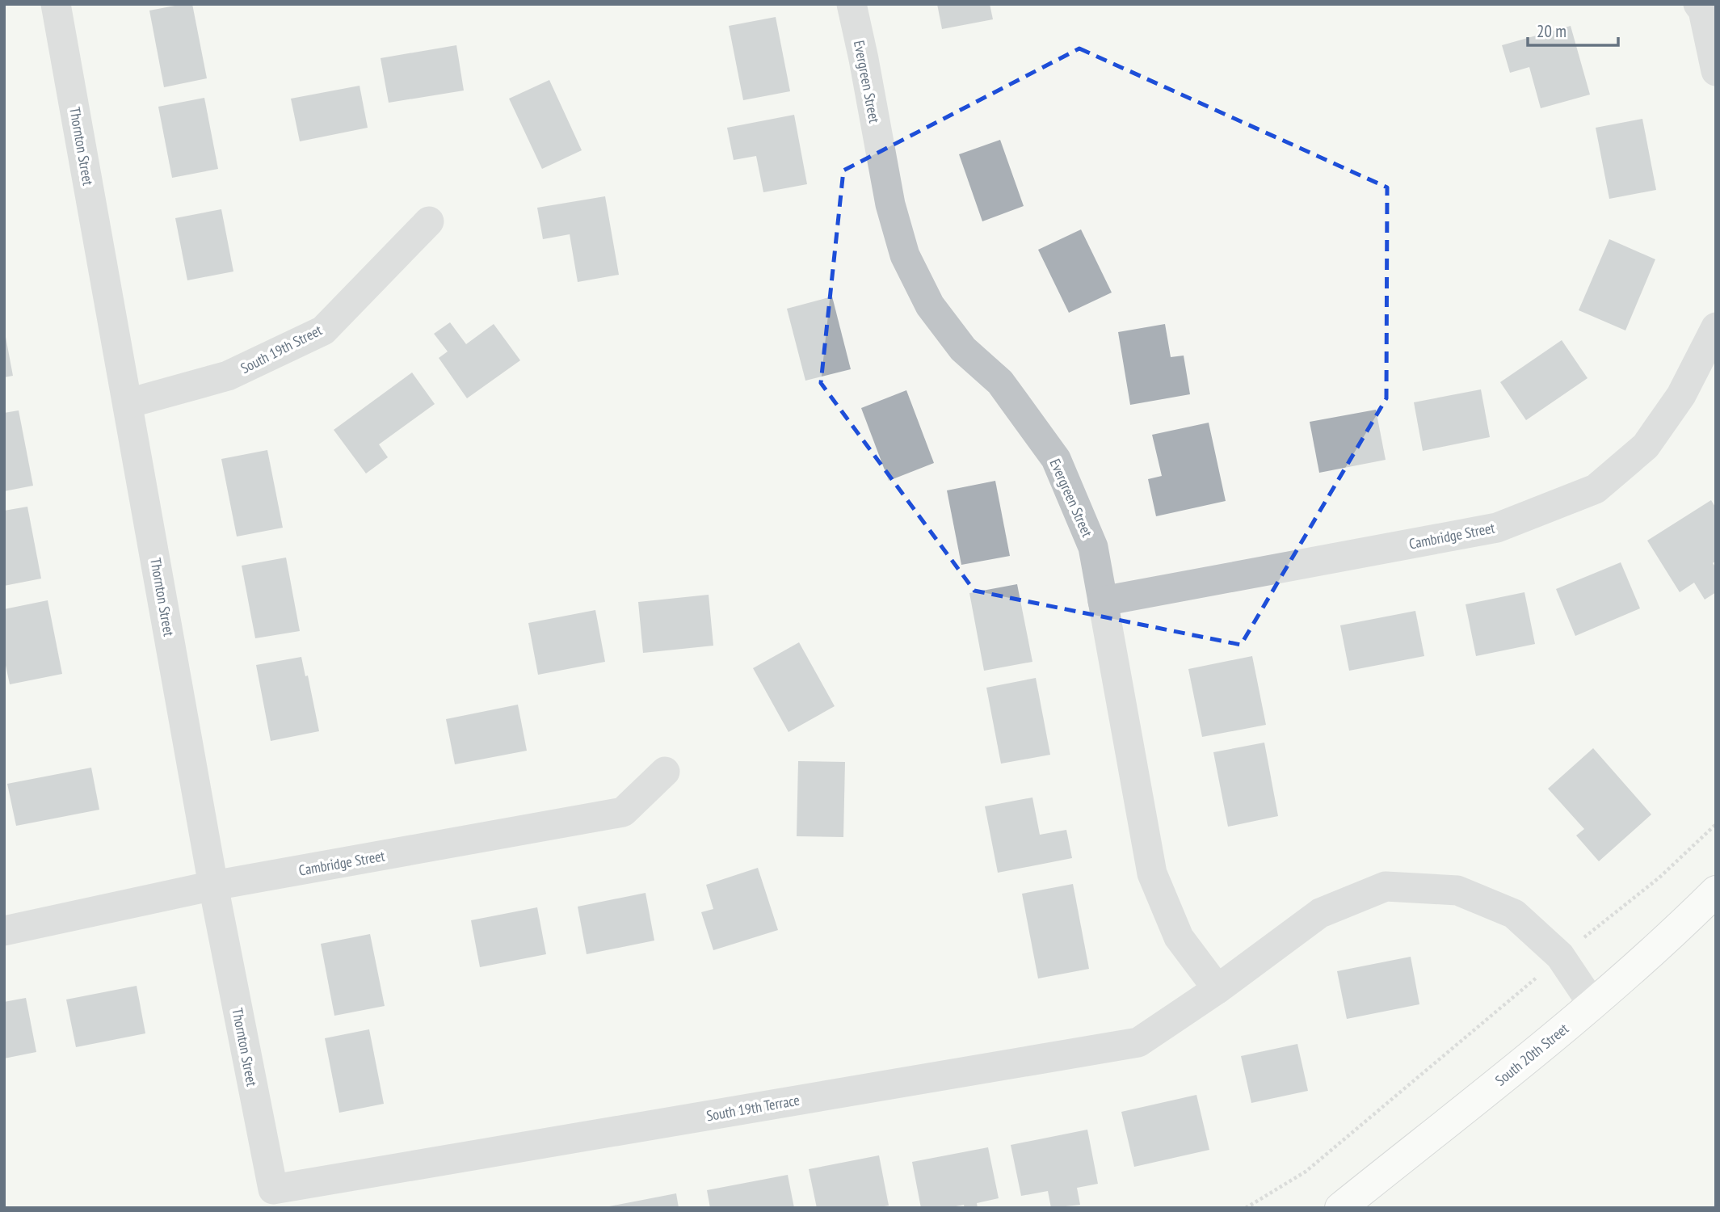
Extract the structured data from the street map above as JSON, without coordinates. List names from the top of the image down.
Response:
{
  "streets": {
    "main road": ["South 20th Street"],
    "street": [
      "Evergreen Street",
      "Thornton Street",
      "South 19th Street",
      "Cambridge Street",
      "South 19th Terrace"
    ]
  },
  "crossings": [
    ["Evergreen Street", "Cambridge Street"],
    ["Evergreen Street", "South 19th Terrace"],
    ["Thornton Street", "South 19th Street"],
    ["Thornton Street", "Cambridge Street"],
    ["Thornton Street", "South 19th Terrace"],
    ["South 20th Street", "South 19th Terrace"]
  ],
  "scale_bar": "20 m"
}
